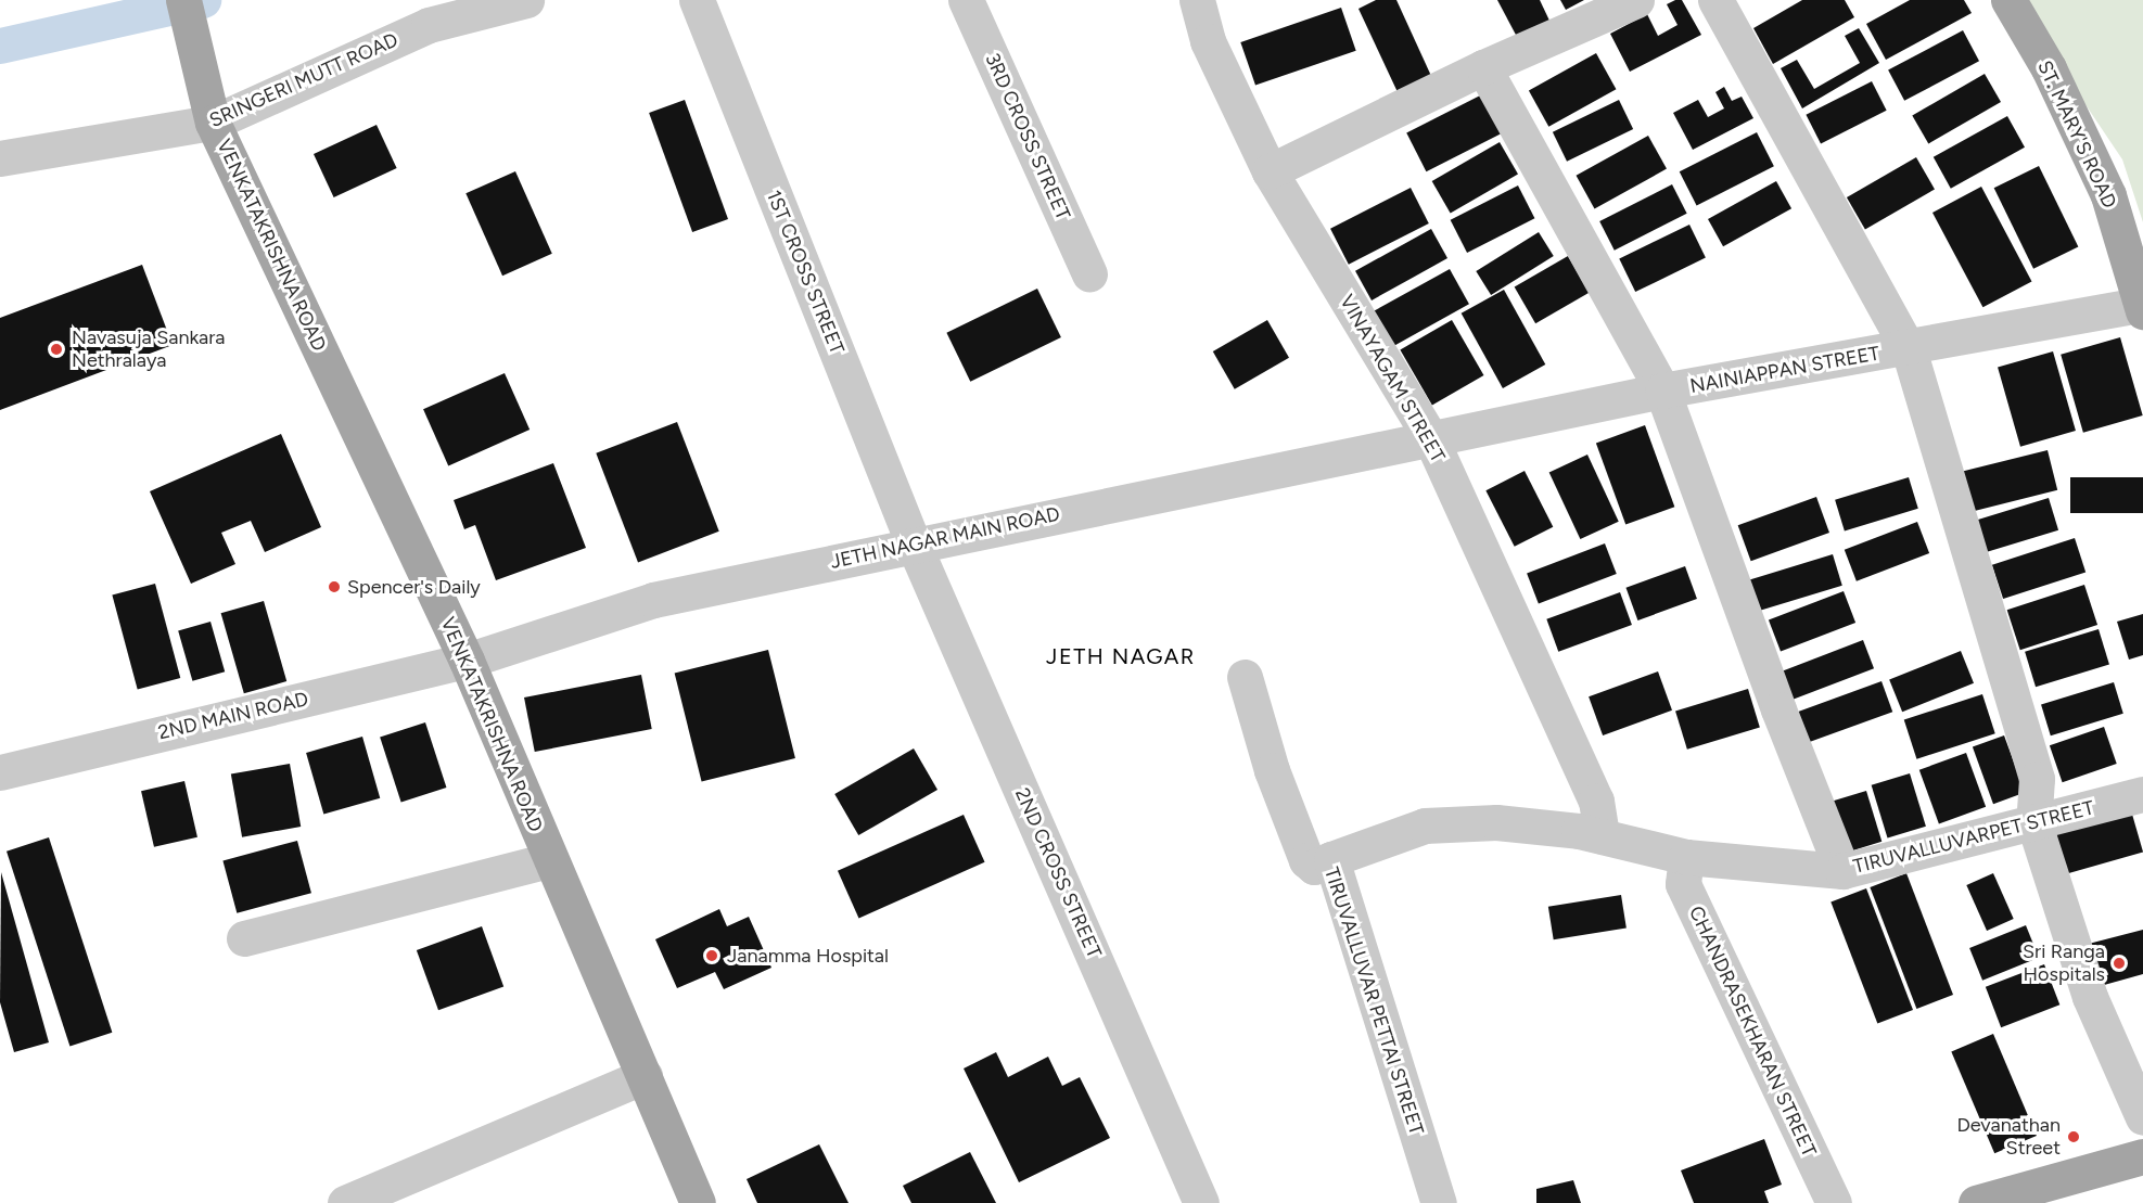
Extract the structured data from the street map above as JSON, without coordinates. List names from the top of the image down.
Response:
{
  "streets": {
    "main road": ["ST. MARY'S ROAD", "VENKATAKRISHNA ROAD"],
    "street": [
      "SRINGERI MUTT ROAD",
      "3RD CROSS STREET",
      "1ST CROSS STREET",
      "NAINIAPPAN STREET",
      "VINAYAGAM STREET",
      "JETH NAGAR MAIN ROAD",
      "2ND MAIN ROAD",
      "TIRUVALLUVARPET STREET",
      "2ND CROSS STREET",
      "TIRUVALLUVAR PETTAI STREET",
      "CHANDRASEKHARAN STREET"
    ]
  },
  "crossings": [
    ["SRINGERI MUTT ROAD", "VENKATAKRISHNA ROAD"],
    ["ST. MARY'S ROAD", "NAINIAPPAN STREET"],
    ["VENKATAKRISHNA ROAD", "JETH NAGAR MAIN ROAD"],
    ["VENKATAKRISHNA ROAD", "2ND MAIN ROAD"],
    ["1ST CROSS STREET", "JETH NAGAR MAIN ROAD"],
    ["1ST CROSS STREET", "2ND CROSS STREET"],
    ["NAINIAPPAN STREET", "VINAYAGAM STREET"],
    ["NAINIAPPAN STREET", "JETH NAGAR MAIN ROAD"],
    ["VINAYAGAM STREET", "JETH NAGAR MAIN ROAD"],
    ["VINAYAGAM STREET", "TIRUVALLUVARPET STREET"],
    ["JETH NAGAR MAIN ROAD", "2ND MAIN ROAD"],
    ["JETH NAGAR MAIN ROAD", "2ND CROSS STREET"],
    ["TIRUVALLUVARPET STREET", "TIRUVALLUVAR PETTAI STREET"],
    ["TIRUVALLUVARPET STREET", "CHANDRASEKHARAN STREET"]
  ],
  "districts": ["JETH NAGAR"],
  "places": [
    "Navasuja Sankara Nethralaya",
    "Spencer's Daily",
    "Janamma Hospital",
    "Sri Ranga Hospitals",
    "Devanathan Street"
  ]
}
